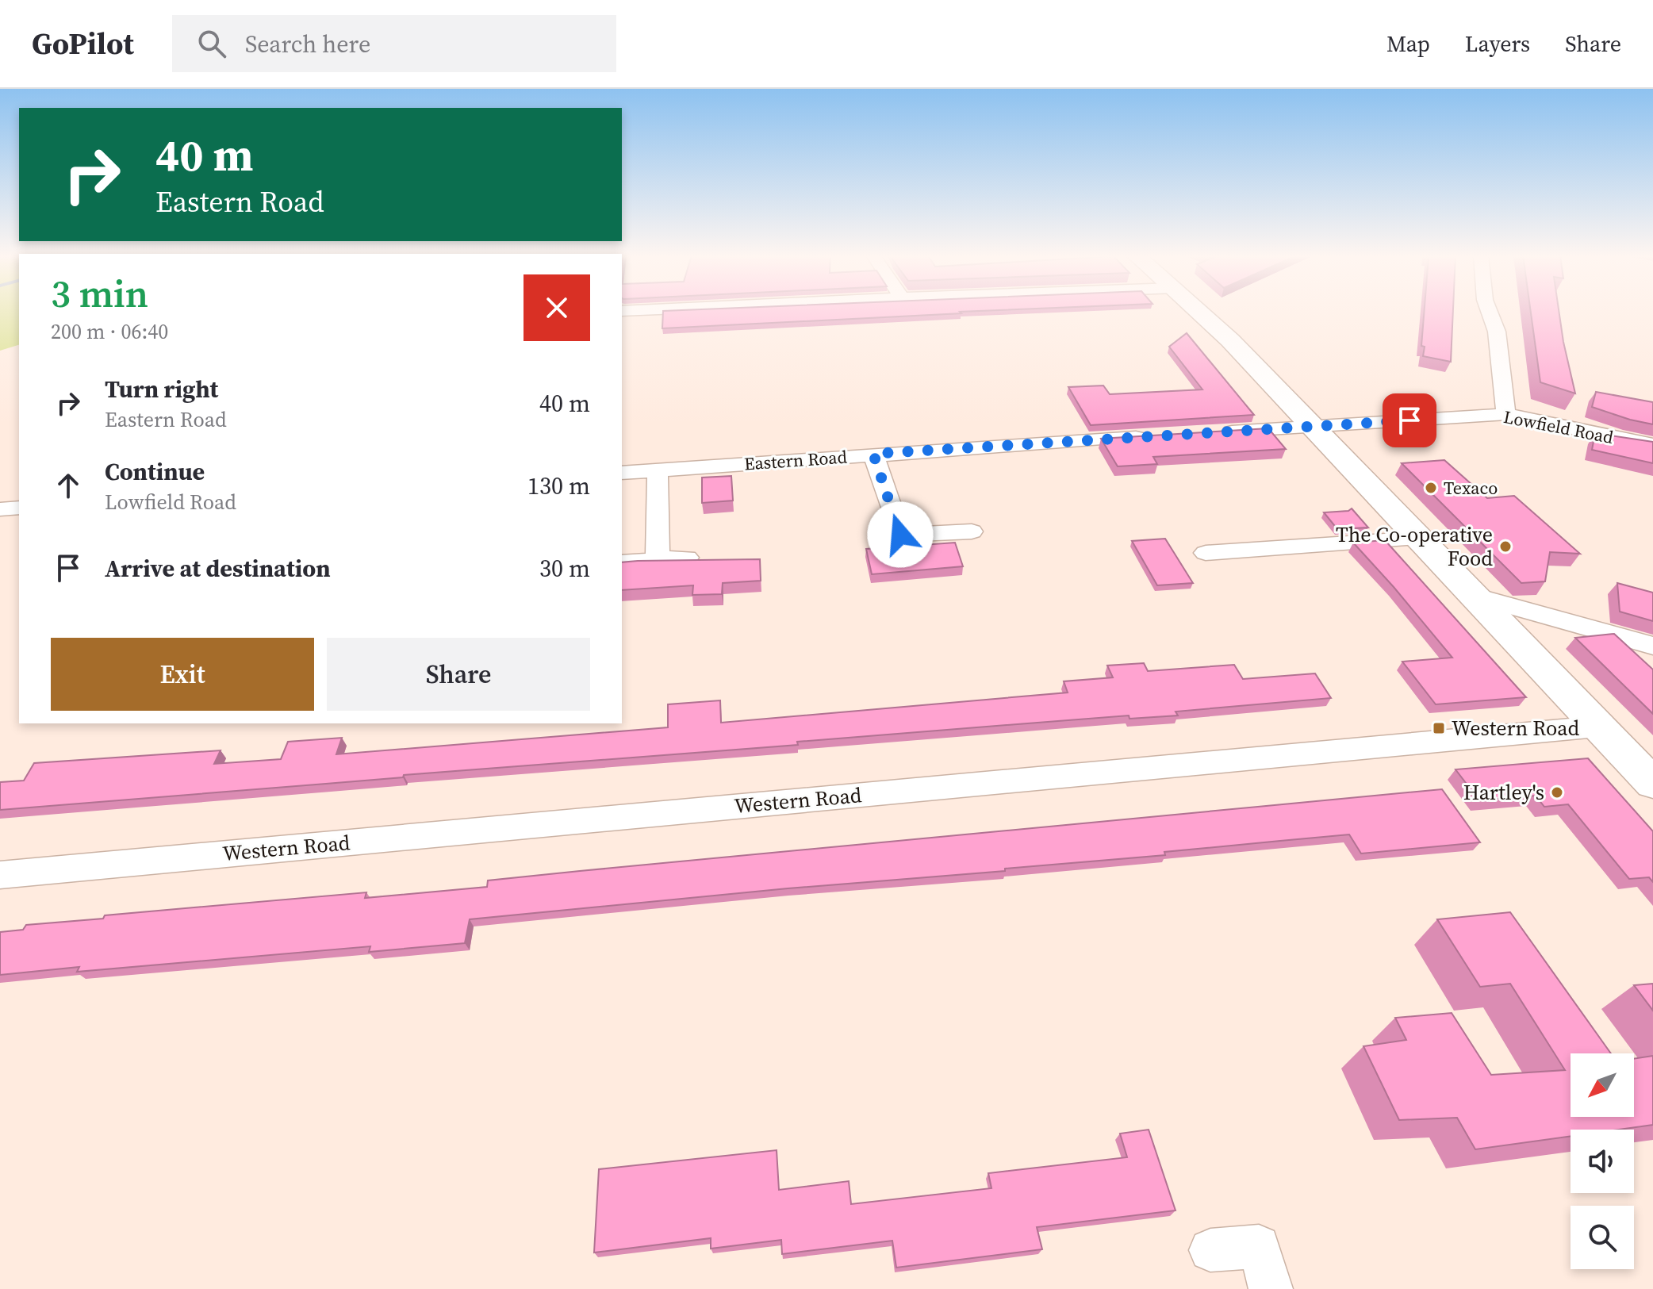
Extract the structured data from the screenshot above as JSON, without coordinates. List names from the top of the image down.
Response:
{
  "streets": {
    "street": ["Lowfield Road", "Eastern Road", "Western Road"]
  },
  "places": {
    "other": ["Texaco", "The Co-operative Food", "Hartley's"],
    "transit": ["Western Road"]
  },
  "north": "bottom left",
  "page": {
    "header": "GoPilot",
    "search": "Search here",
    "nav": ["Map", "Layers", "Share"],
    "turn": ["40 m", "Eastern Road"],
    "heading": ["3 min", "200 m · 06:40"],
    "list": [
      {
        "name": "Turn right",
        "note": "Eastern Road",
        "value": "40 m"
      },
      {
        "name": "Continue",
        "note": "Lowfield Road",
        "value": "130 m"
      },
      {
        "name": "Arrive at destination",
        "value": "30 m"
      }
    ],
    "buttons": ["Exit", "Share"]
  }
}
